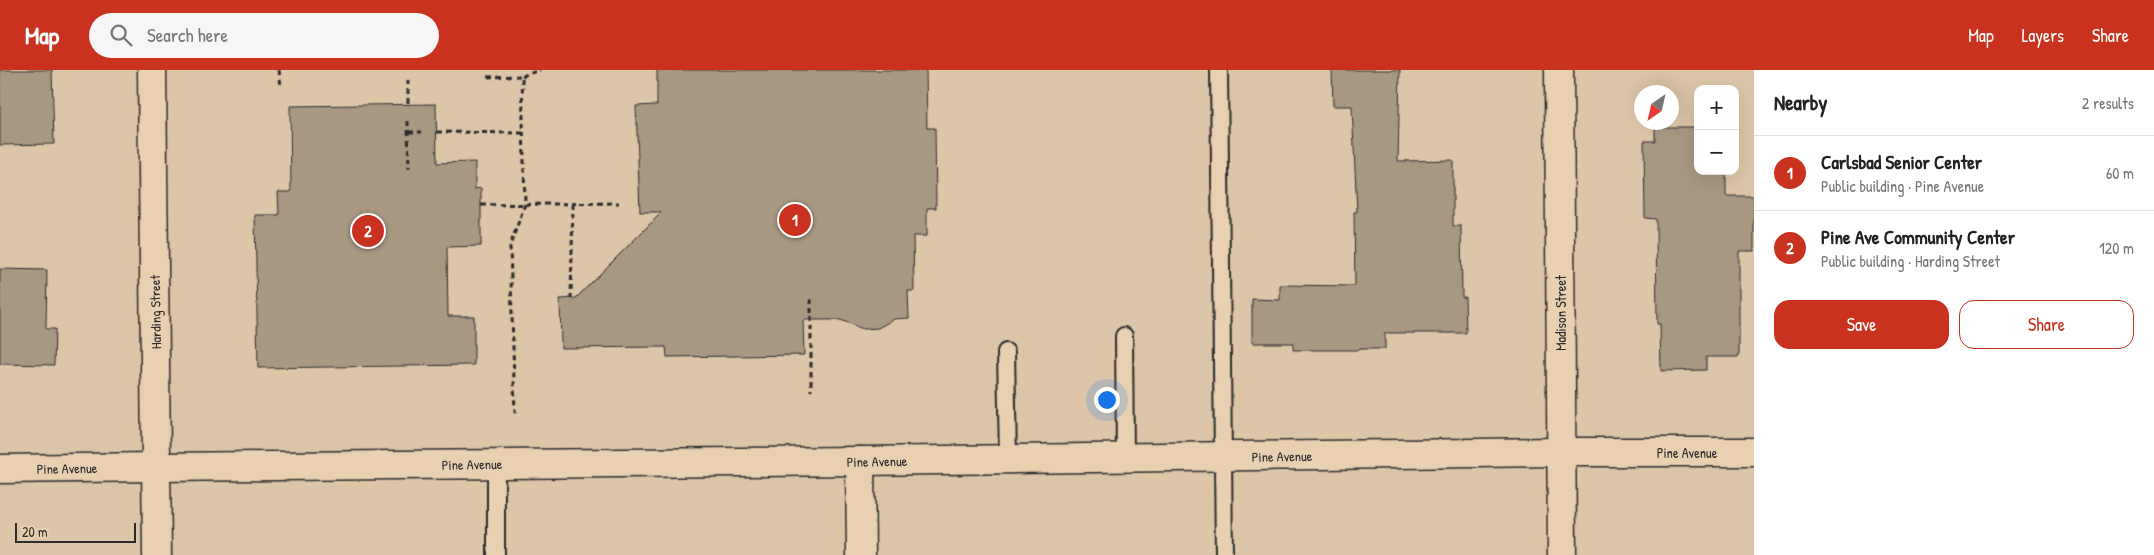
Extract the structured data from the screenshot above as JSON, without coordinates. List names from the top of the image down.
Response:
{
  "streets": {
    "street": ["Harding Street", "Madison Street", "Pine Avenue"]
  },
  "crossings": [
    ["Harding Street", "Pine Avenue"],
    ["Madison Street", "Pine Avenue"]
  ],
  "scale_bar": "20 m",
  "north": "bottom left",
  "page": {
    "header": "Map",
    "search": "Search here",
    "nav": ["Map", "Layers", "Share"],
    "heading": ["Nearby", "2 results"],
    "map_buttons": ["+", "−"],
    "list": [
      {
        "mark": "1",
        "name": "Carlsbad Senior Center",
        "note": "Public building · Pine Avenue",
        "value": "60 m"
      },
      {
        "mark": "2",
        "name": "Pine Ave Community Center",
        "note": "Public building · Harding Street",
        "value": "120 m"
      }
    ],
    "pins": ["1", "2"],
    "buttons": ["Save", "Share"],
    "scale": "20 m"
  }
}
